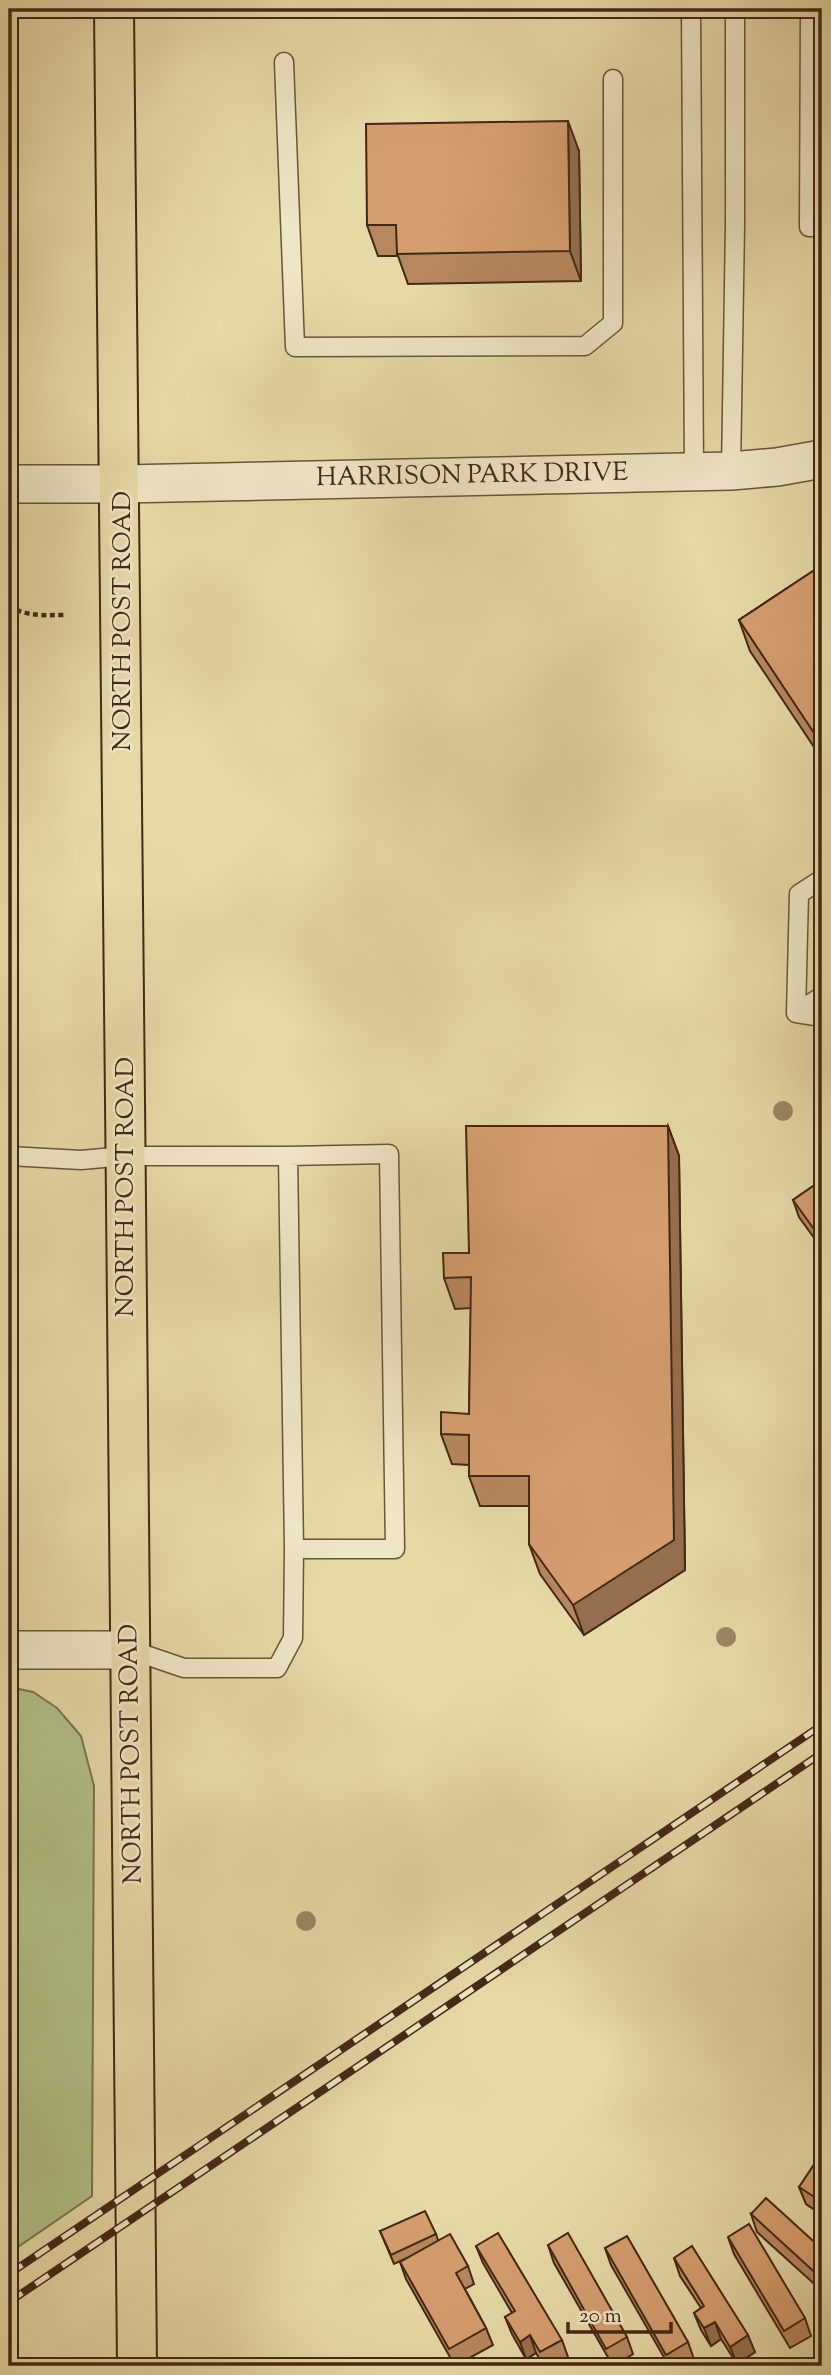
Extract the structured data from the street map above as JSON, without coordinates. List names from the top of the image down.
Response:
{
  "streets": {
    "main road": ["NORTH POST ROAD"],
    "street": ["HARRISON PARK DRIVE"]
  },
  "crossings": [
    ["HARRISON PARK DRIVE", "NORTH POST ROAD"]
  ],
  "scale_bar": "20 m"
}
